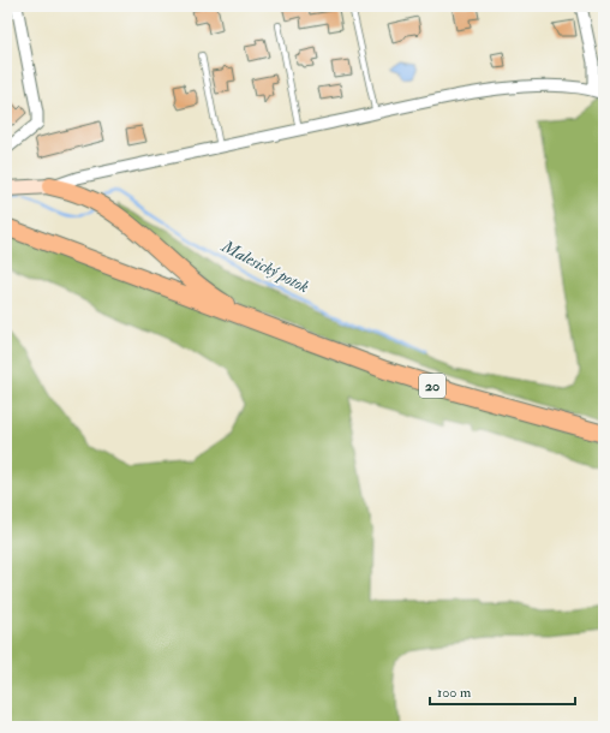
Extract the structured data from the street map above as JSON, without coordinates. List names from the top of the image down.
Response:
{
  "streets": {
    "main road": ["20"]
  },
  "water": ["Malesický potok"],
  "scale_bar": "100 m"
}
